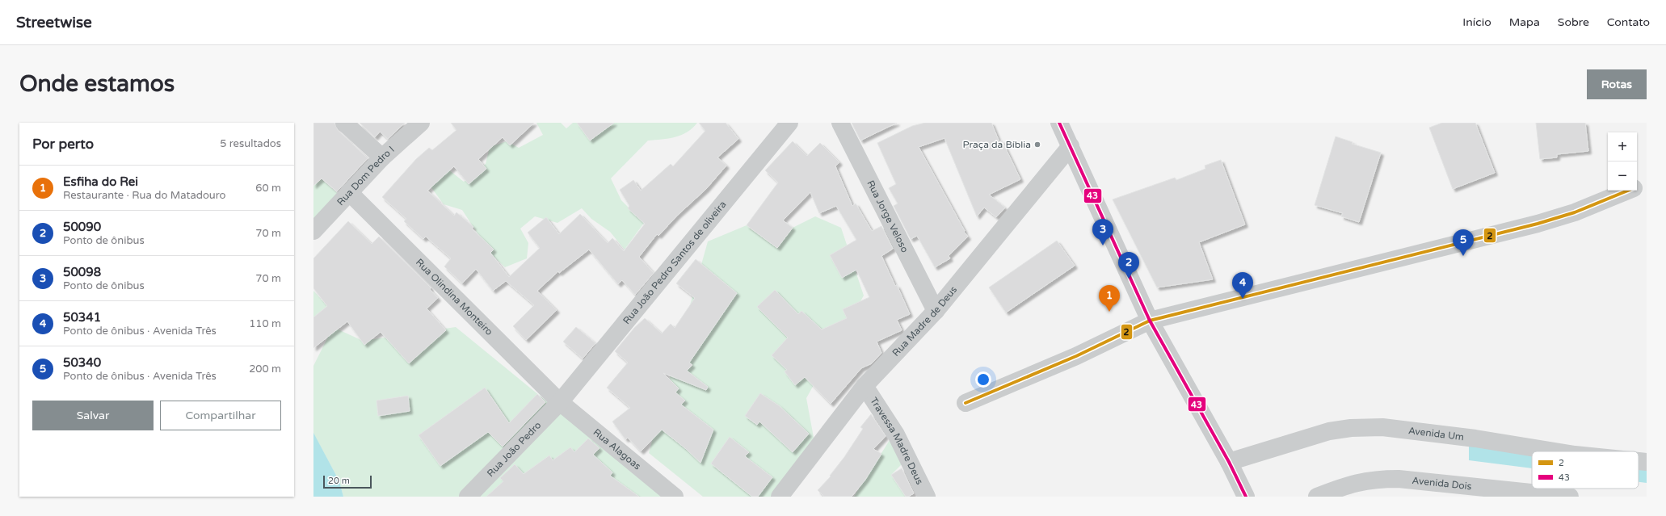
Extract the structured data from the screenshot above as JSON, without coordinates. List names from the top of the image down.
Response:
{
  "streets": {
    "street": [
      "Rua Dom Pedro I",
      "Rua Jorge Veloso",
      "Rua João Pedro Santos de oliveira",
      "Rua Olindina Monteiro",
      "Rua Madre de Deus",
      "Avenida Um",
      "Travessa Madre Deus",
      "Rua João Pedro",
      "Rua Alagoas",
      "Avenida Dois"
    ]
  },
  "crossings": [
    ["Rua Dom Pedro I", "Rua Olindina Monteiro"],
    ["Rua Jorge Veloso", "Rua Madre de Deus"],
    ["Rua João Pedro Santos de oliveira", "Rua Olindina Monteiro"],
    ["Rua João Pedro Santos de oliveira", "Rua João Pedro"],
    ["Rua João Pedro Santos de oliveira", "Rua Alagoas"],
    ["Rua Olindina Monteiro", "Rua João Pedro"],
    ["Rua Olindina Monteiro", "Rua Alagoas"],
    ["Rua Madre de Deus", "Travessa Madre Deus"],
    ["Rua João Pedro", "Rua Alagoas"]
  ],
  "places": ["Praça da Bíblia"],
  "lines": ["transit line 43", "transit line 2"],
  "legend": ["2", "43"],
  "scale_bar": "20 m",
  "page": {
    "header": "Streetwise",
    "nav": [
      "Início",
      "Mapa",
      "Sobre",
      "Contato"
    ],
    "buttons": [
      "Rotas",
      ["Salvar", "Compartilhar"]
    ],
    "title": "Onde estamos",
    "heading": ["Por perto", "5 resultados"],
    "map_buttons": ["+", "−"],
    "list": [
      {
        "mark": "1",
        "name": "Esfiha do Rei",
        "note": "Restaurante · Rua do Matadouro",
        "value": "60 m"
      },
      {
        "mark": "2",
        "name": "50090",
        "note": "Ponto de ônibus",
        "value": "70 m"
      },
      {
        "mark": "3",
        "name": "50098",
        "note": "Ponto de ônibus",
        "value": "70 m"
      },
      {
        "mark": "4",
        "name": "50341",
        "note": "Ponto de ônibus · Avenida Três",
        "value": "110 m"
      },
      {
        "mark": "5",
        "name": "50340",
        "note": "Ponto de ônibus · Avenida Três",
        "value": "200 m"
      }
    ],
    "pins": [
      "3",
      "5",
      "2",
      "4",
      "1"
    ],
    "scale": "20 m"
  }
}
